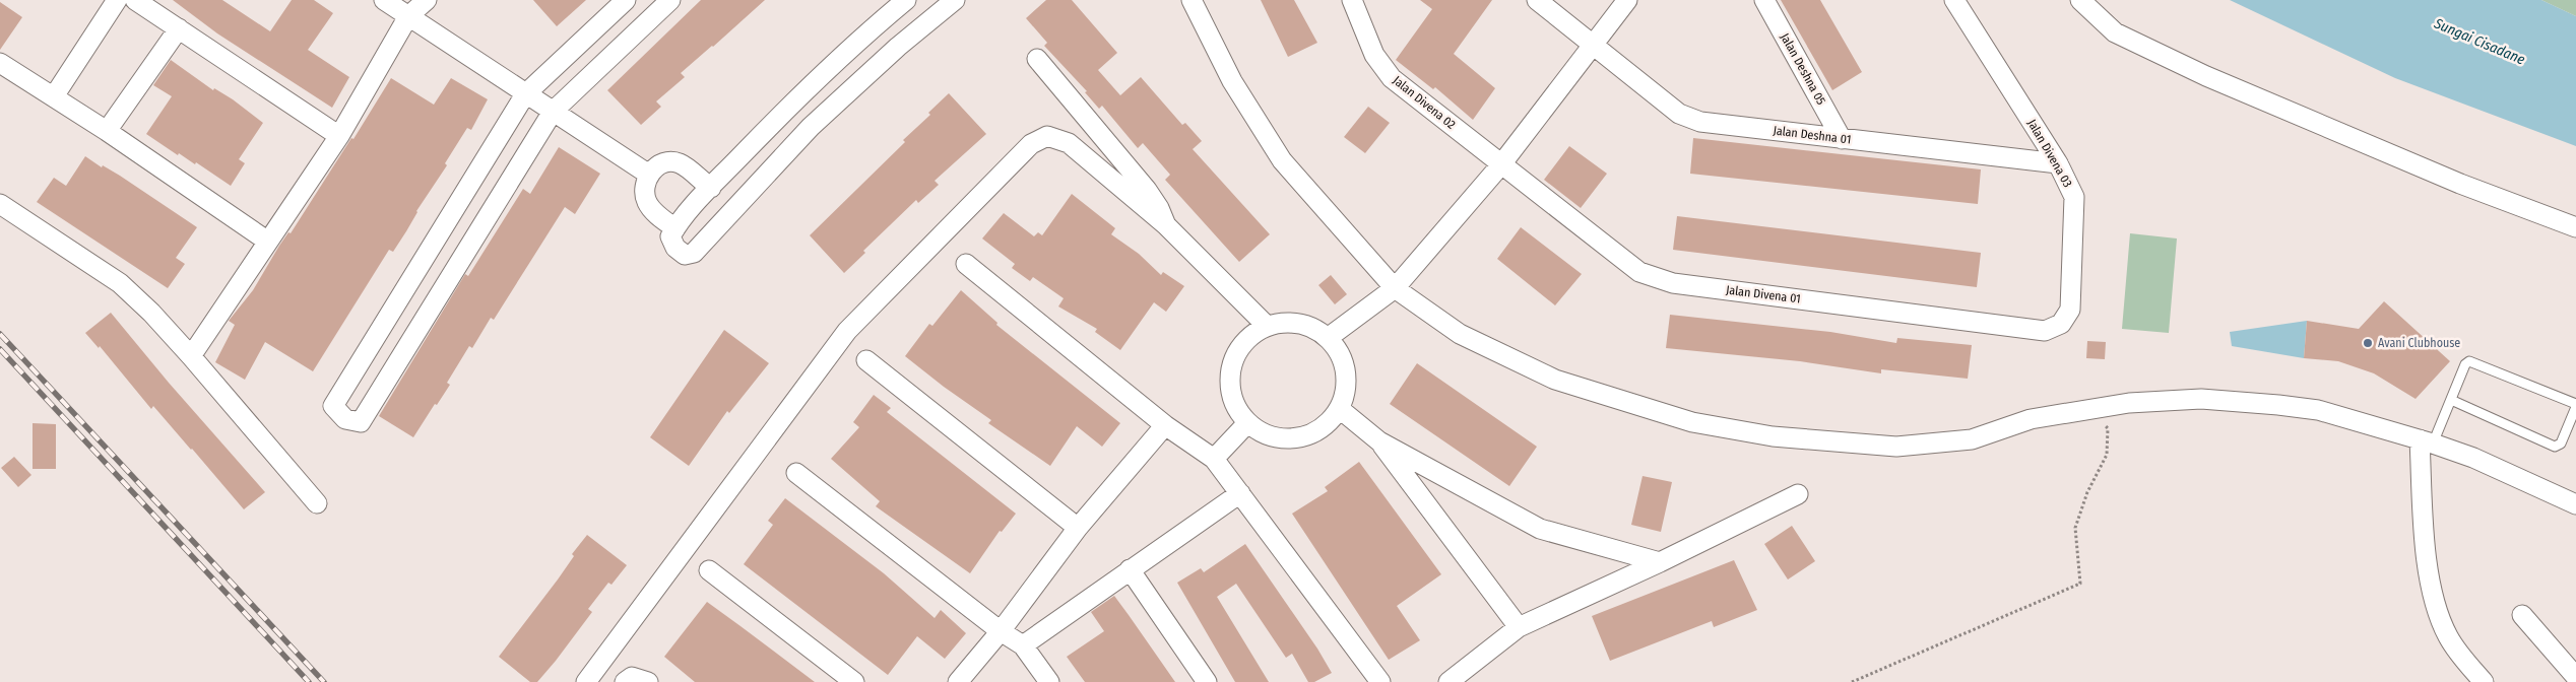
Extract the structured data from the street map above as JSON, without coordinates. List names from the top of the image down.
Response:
{
  "streets": {
    "street": [
      "Jalan Deshna 05",
      "Jalan Divena 02",
      "Jalan Deshna 01",
      "Jalan Divena 03",
      "Jalan Divena 01"
    ]
  },
  "crossings": [
    ["Jalan Deshna 05", "Jalan Deshna 01"],
    ["Jalan Divena 02", "Jalan Divena 01"],
    ["Jalan Deshna 01", "Jalan Divena 03"],
    ["Jalan Divena 03", "Jalan Divena 01"]
  ],
  "water": ["Sungai Cisadane"],
  "places": ["Avani Clubhouse"]
}
